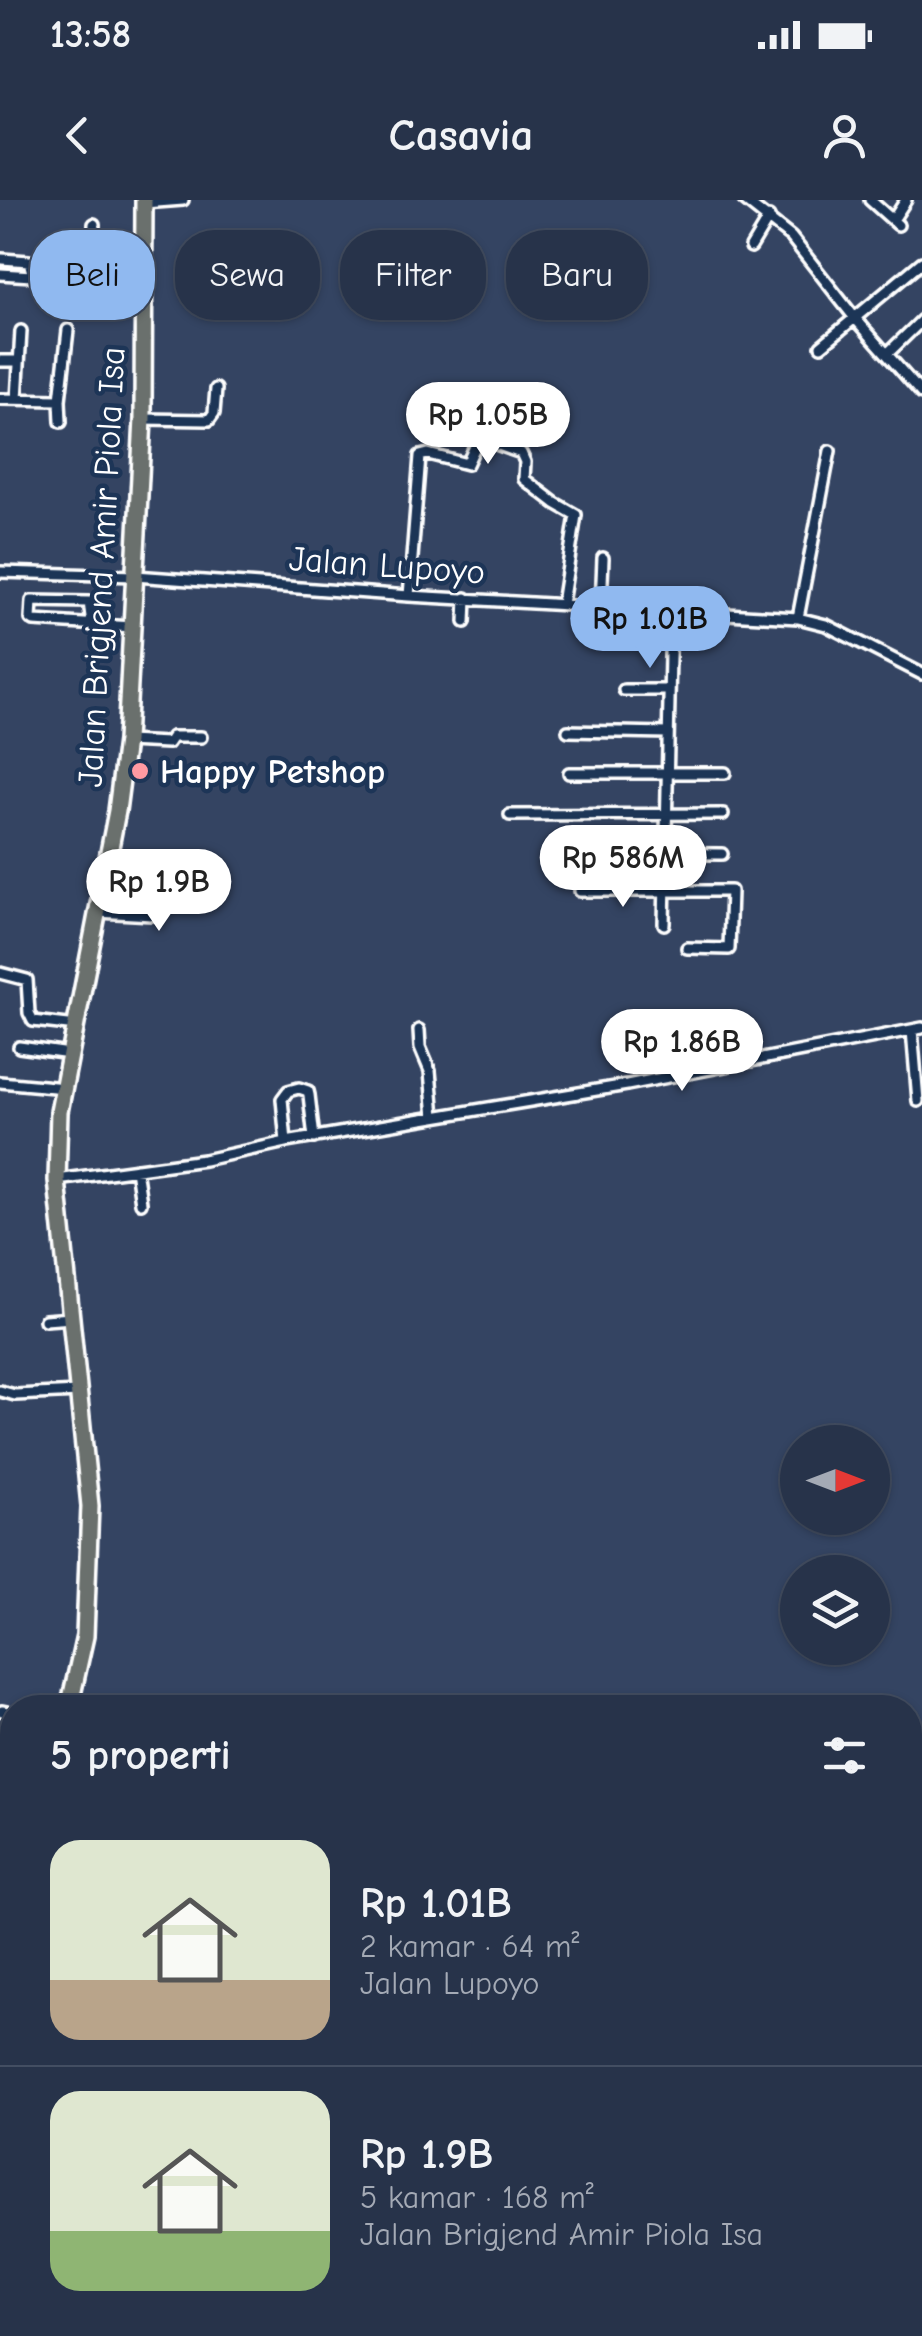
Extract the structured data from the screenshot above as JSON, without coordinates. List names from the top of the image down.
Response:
{
  "streets": {
    "main road": ["Jalan Brigjend Amir Piola Isa"],
    "street": ["Jalan Lupoyo"]
  },
  "crossings": [
    ["Jalan Lupoyo", "Jalan Brigjend Amir Piola Isa"]
  ],
  "places": ["Happy Petshop"],
  "north": "right",
  "page": {
    "status": "13:58",
    "header": "Casavia",
    "chip": [
      "Beli",
      "Sewa",
      "Filter",
      "Baru"
    ],
    "price": [
      "Rp 1.05B",
      "Rp 1.01B",
      "Rp 586M",
      "Rp 1.9B",
      "Rp 1.86B"
    ],
    "heading": "5 properti",
    "list": [
      {
        "name": "Rp 1.01B",
        "note": "2 kamar · 64 m² · Jalan Lupoyo"
      },
      {
        "name": "Rp 1.9B",
        "note": "5 kamar · 168 m² · Jalan Brigjend Amir Piola Isa"
      }
    ]
  }
}
